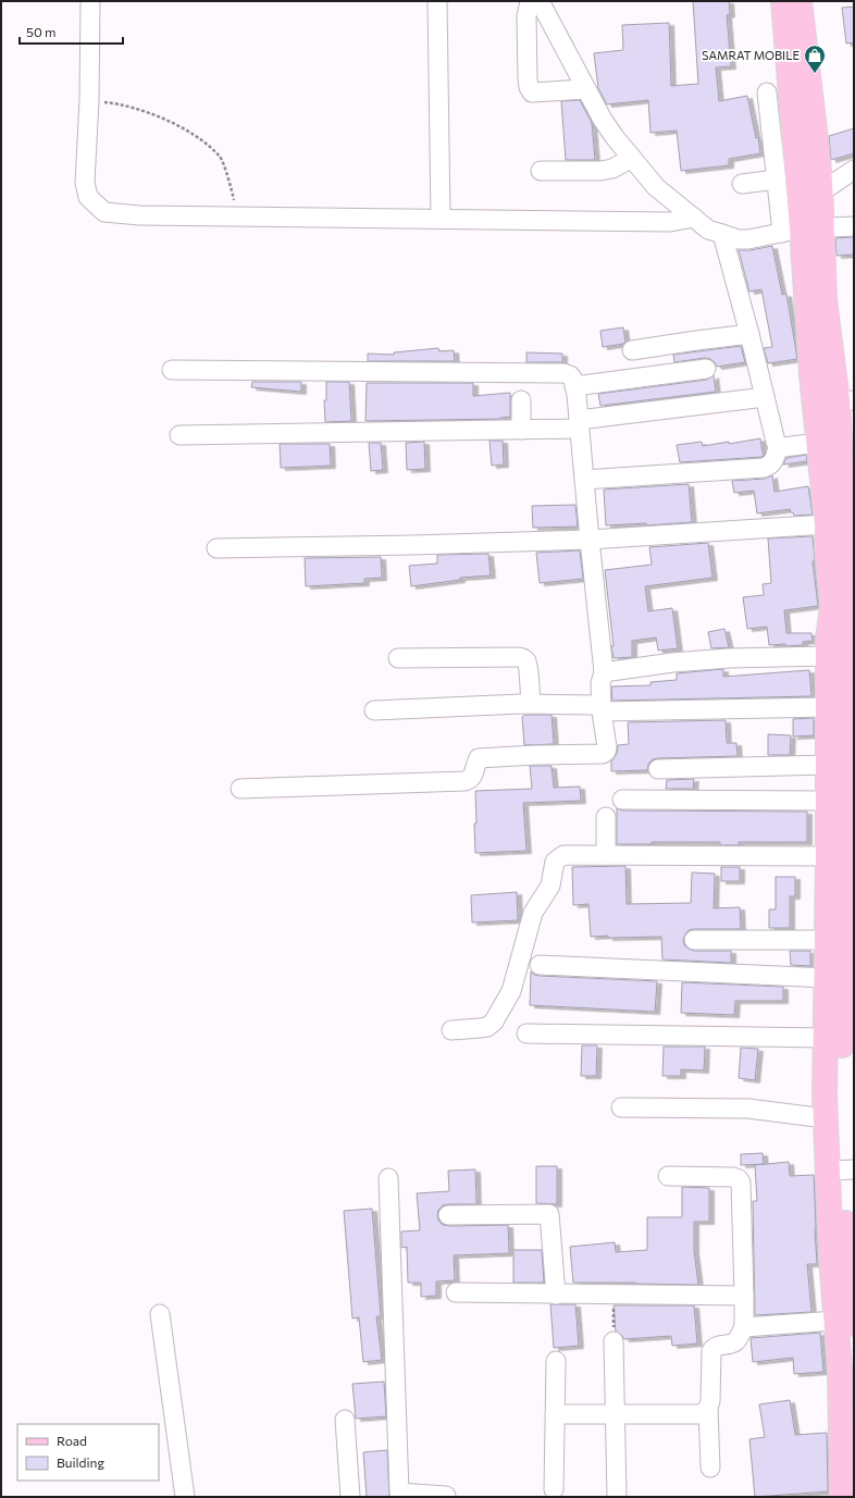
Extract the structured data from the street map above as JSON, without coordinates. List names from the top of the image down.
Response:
{
  "places": {
    "shop": ["SAMRAT MOBILE"]
  },
  "legend": ["Road", "Building"],
  "scale_bar": "50 m"
}
